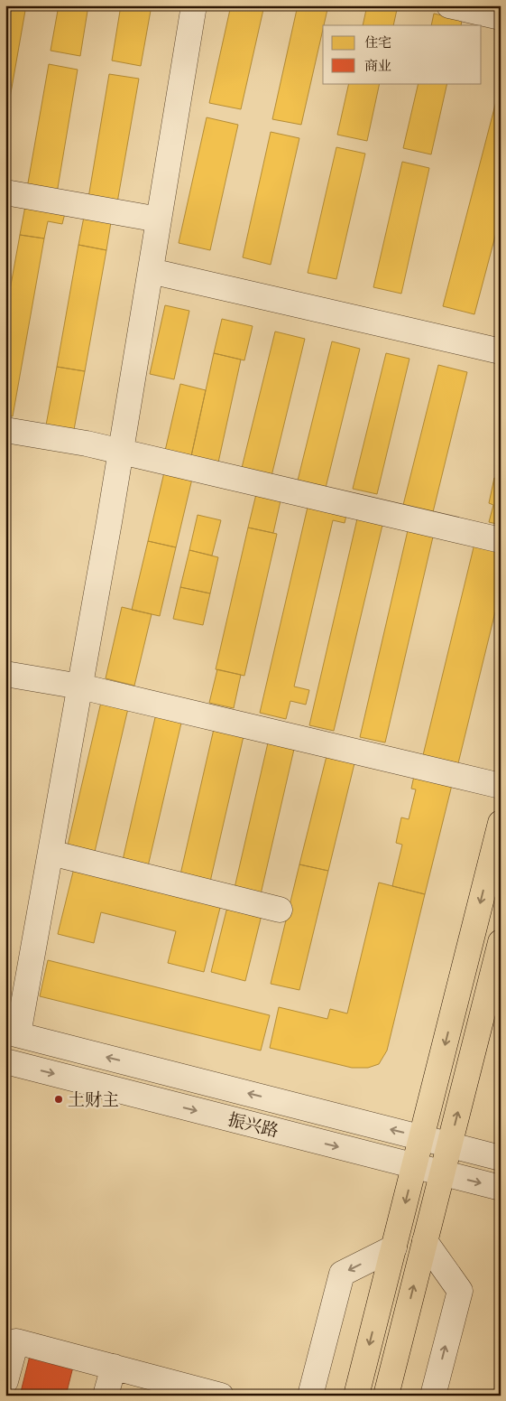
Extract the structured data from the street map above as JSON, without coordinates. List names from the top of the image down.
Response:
{
  "streets": {
    "street": ["振兴路"]
  },
  "places": ["土财主"],
  "legend": ["住宅", "商业"]
}
